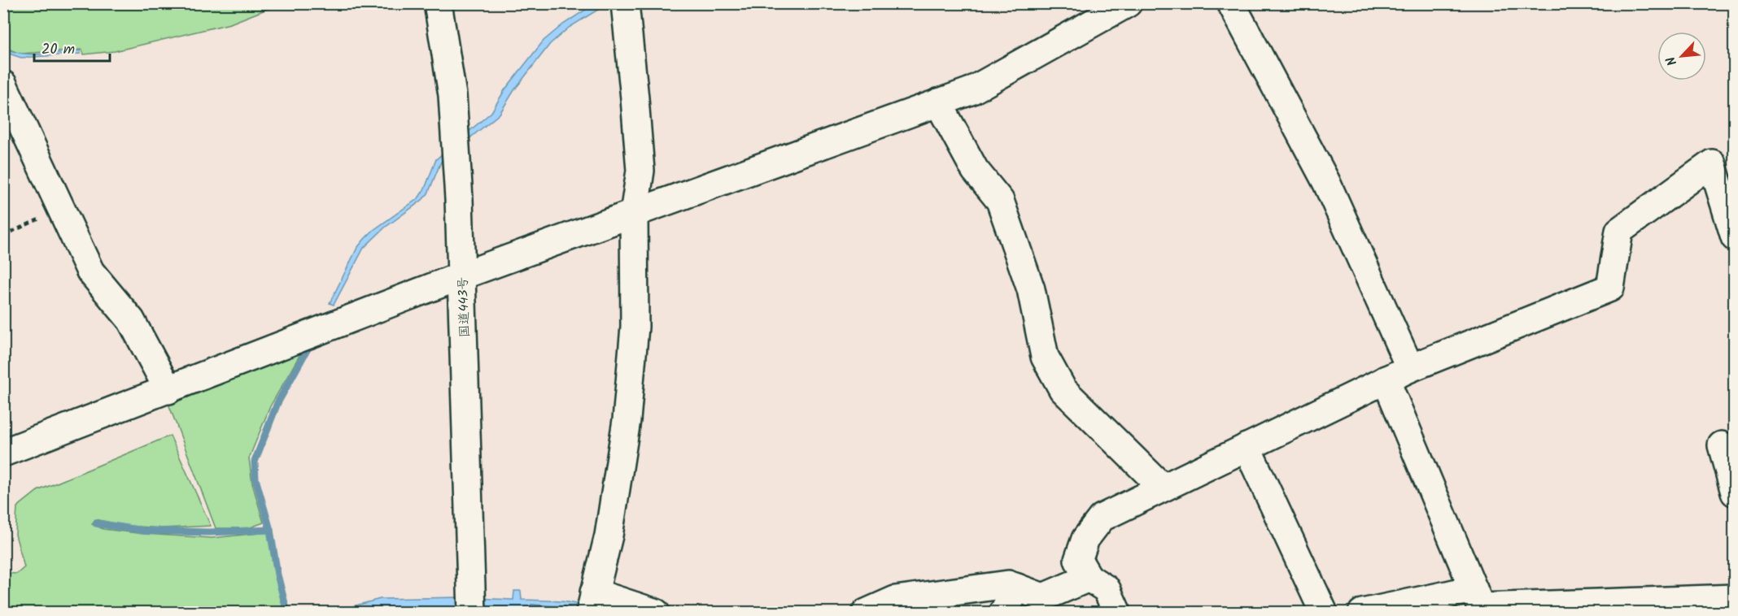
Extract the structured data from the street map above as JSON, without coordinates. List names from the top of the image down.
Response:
{
  "streets": {
    "main road": ["国道443号"]
  },
  "scale_bar": "20 m",
  "north": "bottom left"
}
